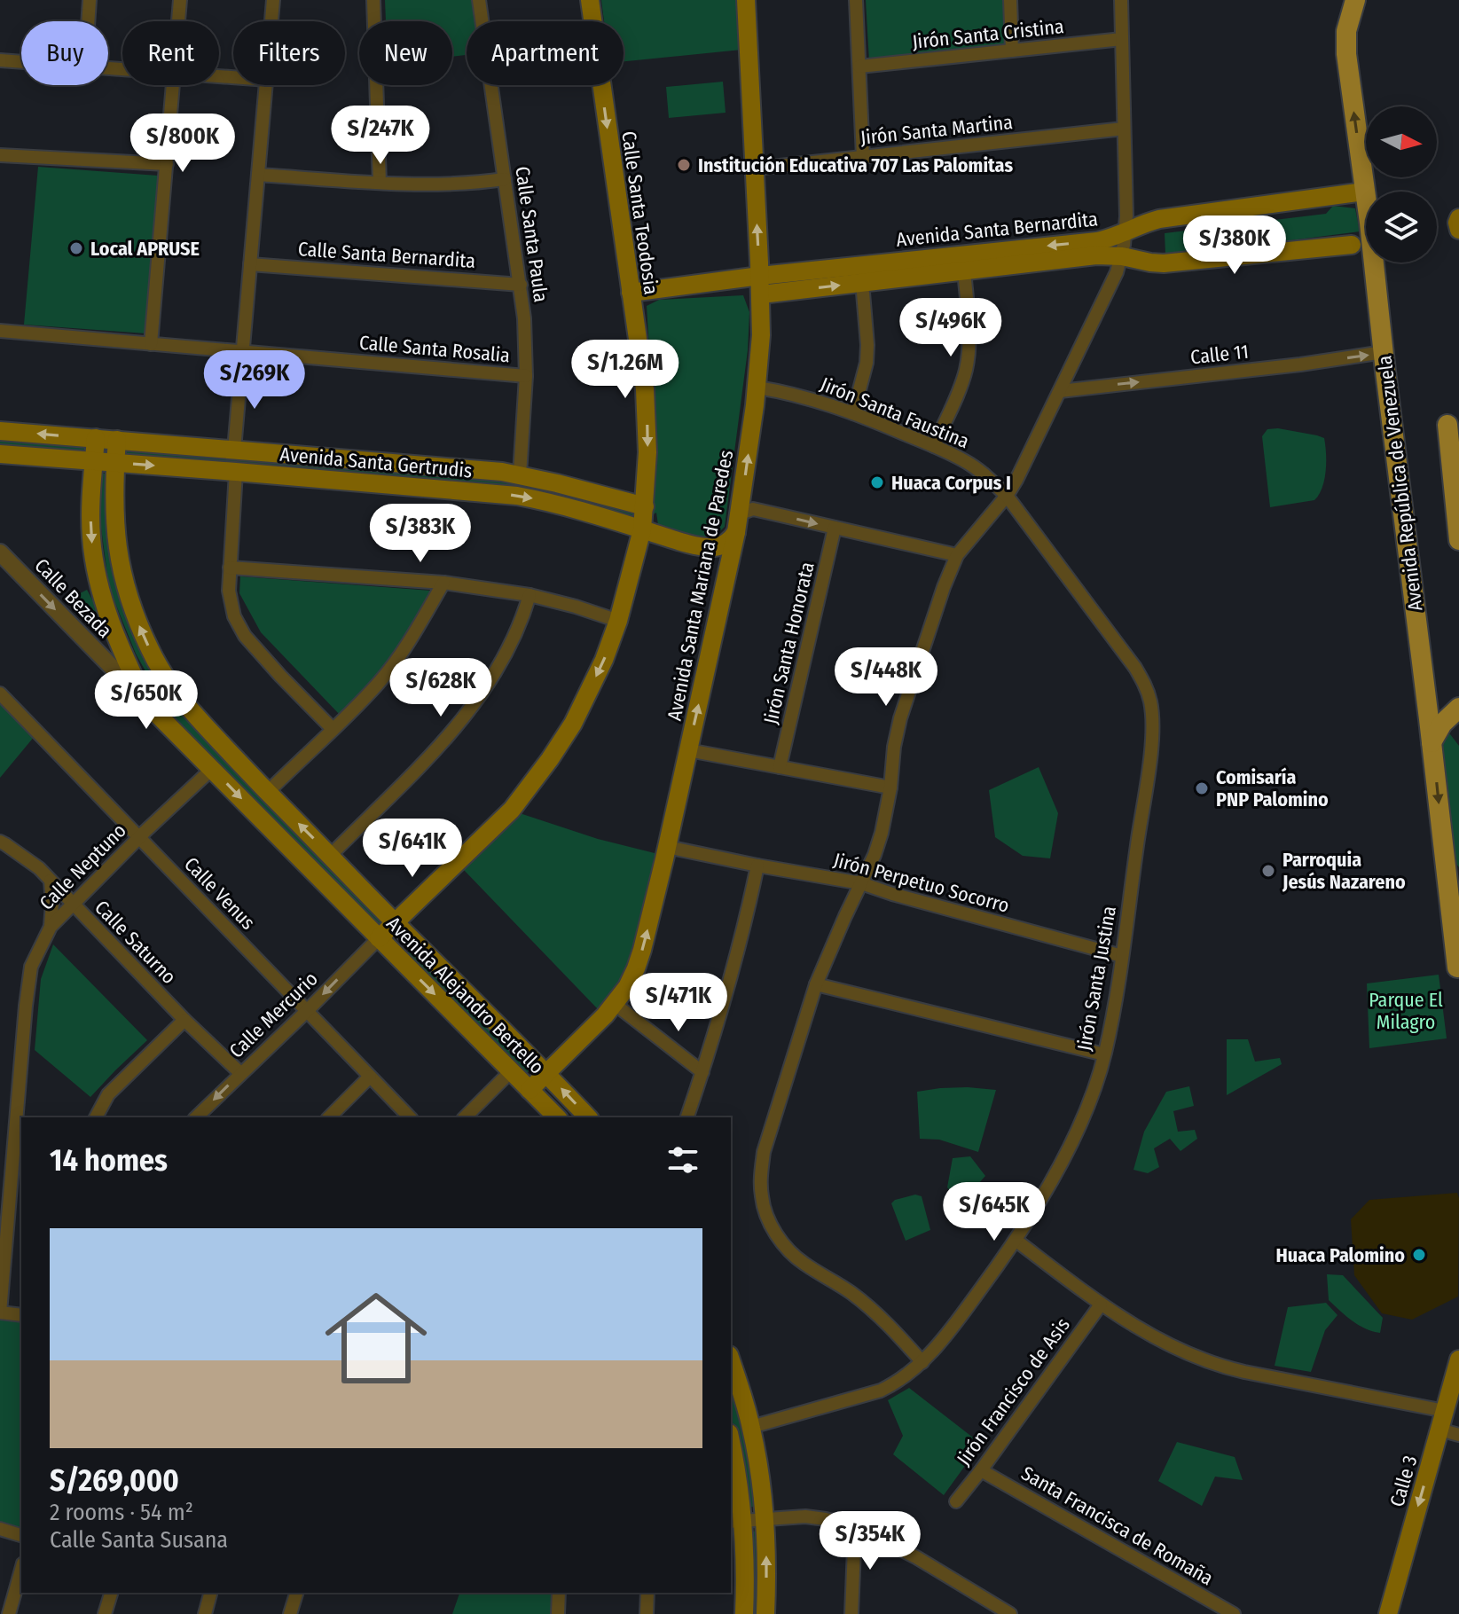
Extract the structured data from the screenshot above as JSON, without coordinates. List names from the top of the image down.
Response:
{
  "streets": {
    "main road": [
      "Calle Santa Teodosia",
      "Avenida Santa Bernardita",
      "Avenida Santa Gertrudis",
      "Avenida República de Venezuela",
      "Avenida Santa Mariana de Paredes",
      "Avenida Alejandro Bertello",
      "Calle 3"
    ],
    "street": [
      "Jirón Santa Cristina",
      "Jirón Santa Martina",
      "Calle Santa Paula",
      "Calle Santa Bernardita",
      "Calle Santa Rosalia",
      "Calle 11",
      "Jirón Santa Faustina",
      "Calle Bezada",
      "Jirón Santa Honorata",
      "Calle Neptuno",
      "Jirón Perpetuo Socorro",
      "Calle Venus",
      "Calle Saturno",
      "Jirón Santa Justina",
      "Calle Mercurio",
      "Jirón Francisco de Asis",
      "Santa Francisca de Romaña"
    ]
  },
  "crossings": [
    ["Jirón Santa Martina", "Avenida Santa Mariana de Paredes"],
    ["Calle Santa Teodosia", "Avenida Santa Bernardita"],
    ["Calle Santa Teodosia", "Avenida Santa Gertrudis"],
    ["Calle Santa Teodosia", "Avenida Alejandro Bertello"],
    ["Calle Santa Teodosia", "Calle Mercurio"],
    ["Avenida Santa Bernardita", "Avenida República de Venezuela"],
    ["Avenida Santa Bernardita", "Avenida Santa Mariana de Paredes"],
    ["Calle Santa Paula", "Calle Santa Bernardita"],
    ["Calle Santa Paula", "Calle Santa Rosalia"],
    ["Calle Santa Paula", "Avenida Santa Gertrudis"],
    ["Calle 11", "Avenida República de Venezuela"],
    ["Jirón Santa Faustina", "Avenida Santa Mariana de Paredes"],
    ["Jirón Santa Faustina", "Jirón Santa Justina"],
    ["Avenida Santa Gertrudis", "Avenida Santa Mariana de Paredes"],
    ["Avenida Santa Gertrudis", "Avenida Alejandro Bertello"],
    ["Avenida Santa Mariana de Paredes", "Jirón Perpetuo Socorro"],
    ["Avenida Santa Mariana de Paredes", "Avenida Alejandro Bertello"],
    ["Calle Bezada", "Avenida Alejandro Bertello"],
    ["Calle Neptuno", "Calle Venus"],
    ["Calle Neptuno", "Calle Saturno"],
    ["Calle Neptuno", "Avenida Alejandro Bertello"],
    ["Jirón Perpetuo Socorro", "Jirón Santa Justina"],
    ["Calle Venus", "Calle Mercurio"],
    ["Calle Saturno", "Calle Mercurio"],
    ["Avenida Alejandro Bertello", "Calle Mercurio"],
    ["Jirón Francisco de Asis", "Santa Francisca de Romaña"]
  ],
  "one_way": [
    "Calle Santa Teodosia",
    "Calle 11",
    "Avenida Santa Mariana de Paredes",
    "Calle Bezada",
    "Calle 3"
  ],
  "parks": ["Parque El Milagro"],
  "places": [
    "Institución Educativa 707 Las Palomitas",
    "Local APRUSE",
    "Huaca Corpus I",
    "Comisaría PNP Palomino",
    "Parroquia Jesús Nazareno",
    "Huaca Palomino"
  ],
  "north": "right",
  "page": {
    "chip": [
      "Buy",
      "Rent",
      "Filters",
      "New",
      "Apartment"
    ],
    "price": [
      "S/247K",
      "S/800K",
      "S/380K",
      "S/496K",
      "S/1.26M",
      "S/269K",
      "S/383K",
      "S/448K",
      "S/628K",
      "S/650K",
      "S/641K",
      "S/471K",
      "S/645K",
      "S/354K"
    ],
    "heading": "14 homes",
    "list": [
      {
        "name": "S/269,000",
        "note": "2 rooms · 54 m² · Calle Santa Susana"
      }
    ]
  }
}
